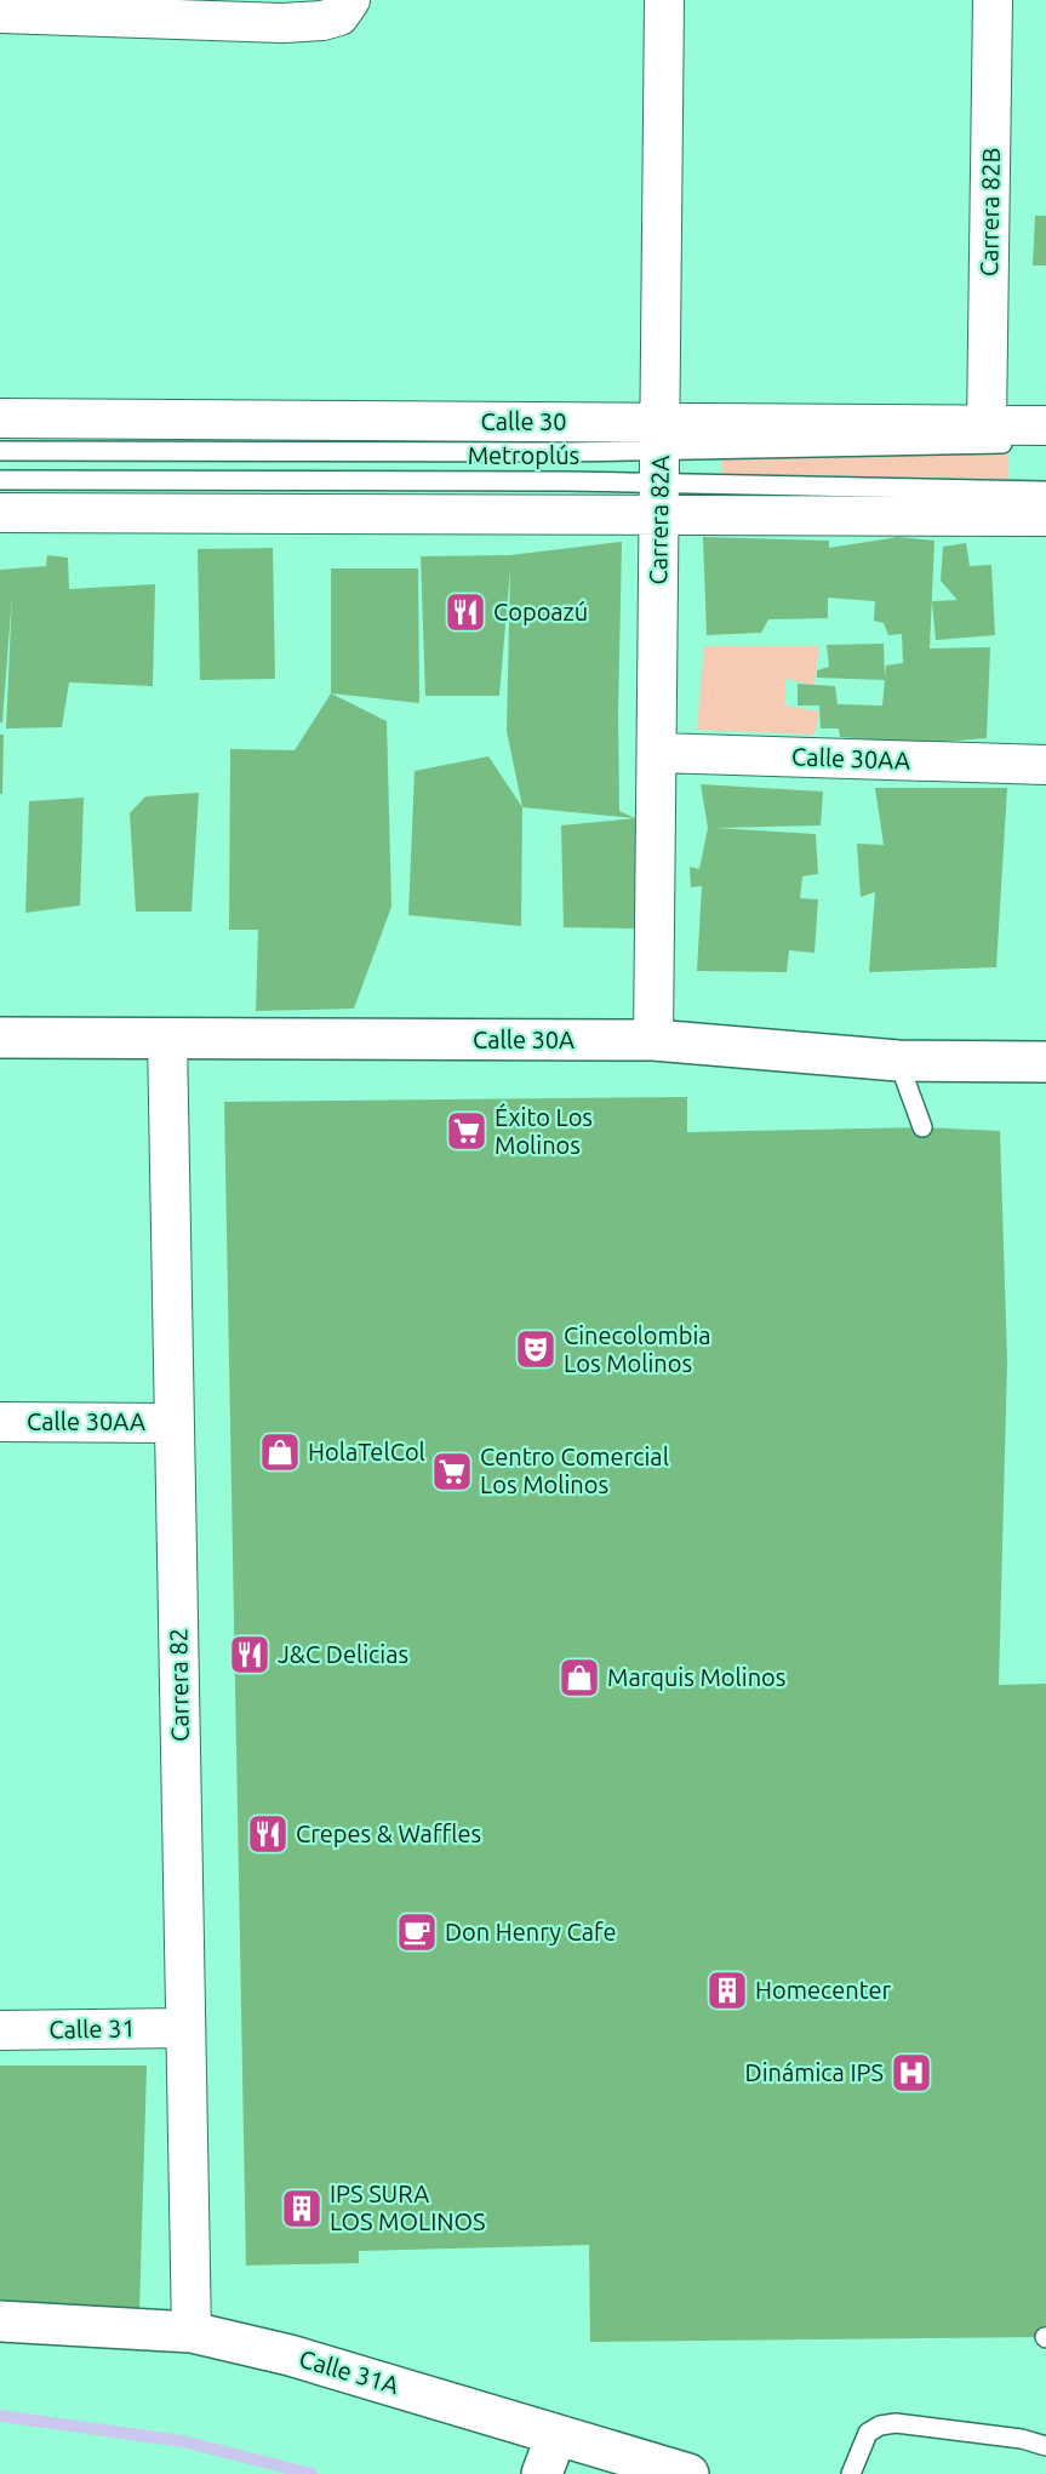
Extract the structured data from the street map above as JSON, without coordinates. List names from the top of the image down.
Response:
{
  "streets": {
    "street": [
      "Carrera 82B",
      "Calle 30",
      "Carrera 82A",
      "Calle 30AA",
      "Calle 30A",
      "Carrera 82",
      "Calle 31",
      "Calle 31A"
    ],
    "lane": ["Metroplús"]
  },
  "crossings": [
    ["Carrera 82B", "Calle 30"],
    ["Calle 30", "Metroplús"],
    ["Calle 30", "Carrera 82A"],
    ["Metroplús", "Carrera 82A"],
    ["Carrera 82A", "Calle 30AA"],
    ["Carrera 82A", "Calle 30A"],
    ["Calle 30AA", "Carrera 82"],
    ["Calle 30A", "Carrera 82"],
    ["Carrera 82", "Calle 31"],
    ["Carrera 82", "Calle 31A"]
  ],
  "places": {
    "restaurant": ["Copoazú", "J&C Delicias", "Crepes & Waffles"],
    "supermarket": ["Éxito Los Molinos", "Centro Comercial Los Molinos"],
    "theatre": ["Cinecolombia Los Molinos"],
    "shop": ["HolaTelCol", "Marquis Molinos"],
    "cafe": ["Don Henry Cafe"],
    "building": ["Homecenter", "IPS SURA LOS MOLINOS"],
    "hospital": ["Dinámica IPS"]
  }
}
